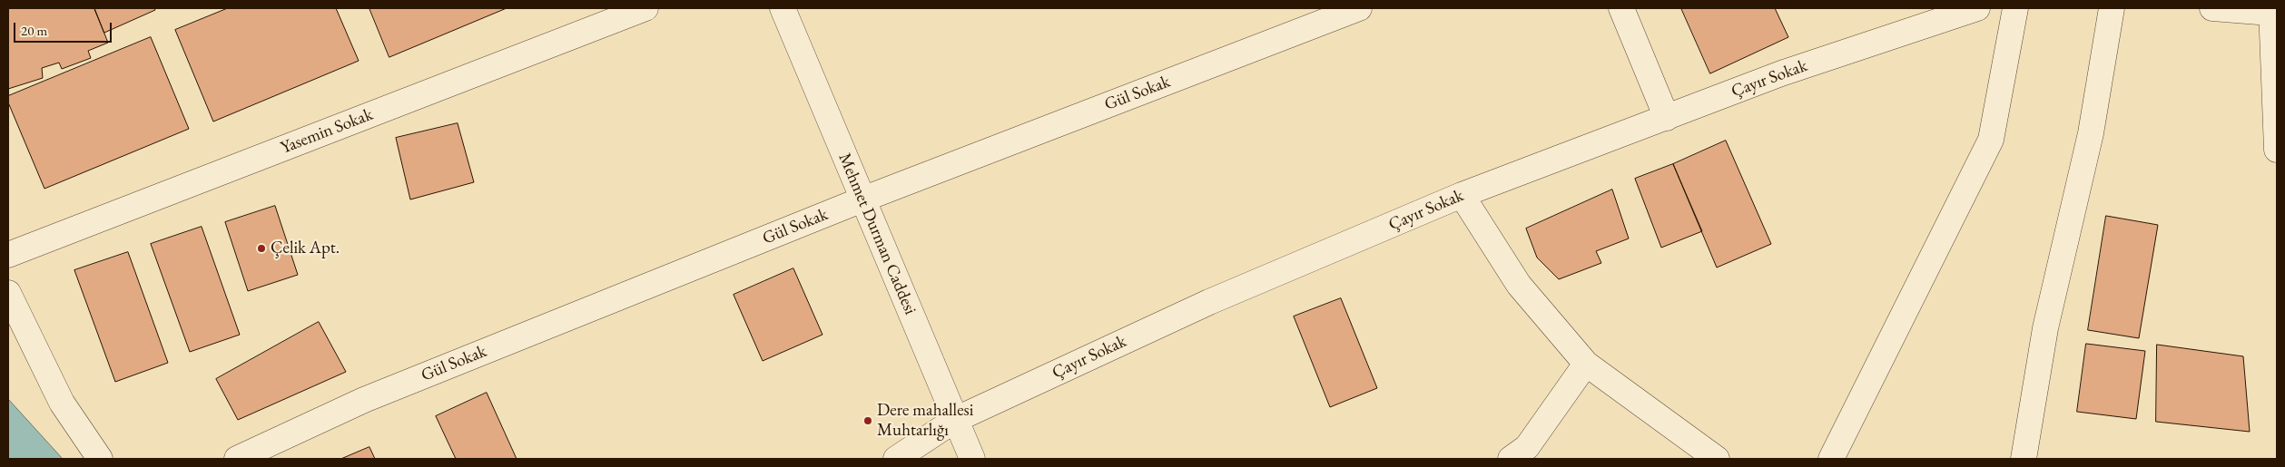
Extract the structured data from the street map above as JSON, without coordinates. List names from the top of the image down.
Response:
{
  "streets": {
    "street": [
      "Çayır Sokak",
      "Gül Sokak",
      "Yasemin Sokak",
      "Mehmet Durman Caddesi"
    ]
  },
  "crossings": [
    ["Çayır Sokak", "Mehmet Durman Caddesi"],
    ["Gül Sokak", "Mehmet Durman Caddesi"]
  ],
  "places": ["Çelik Apt.", "Dere mahallesi Muhtarlığı"],
  "scale_bar": "20 m"
}
